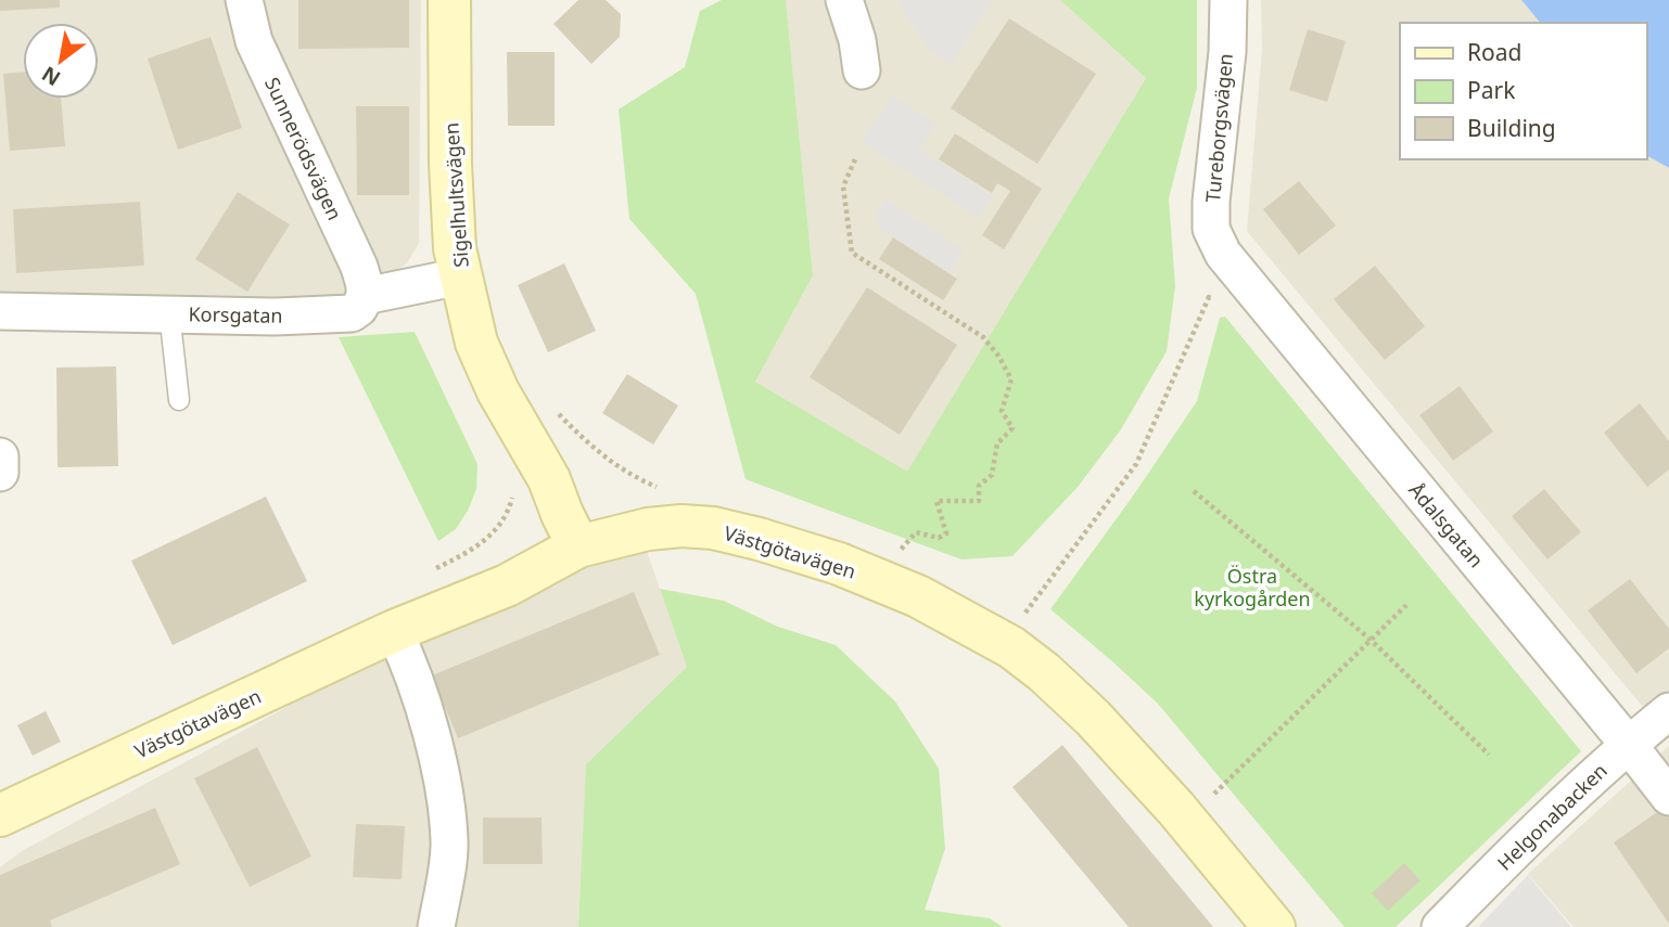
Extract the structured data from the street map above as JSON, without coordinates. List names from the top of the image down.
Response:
{
  "streets": {
    "street": [
      "Tureborgsvägen",
      "Sunnerödsvägen",
      "Sigelhultsvägen",
      "Korsgatan",
      "Ådalsgatan",
      "Västgötavägen",
      "Helgonabacken"
    ]
  },
  "crossings": [
    ["Tureborgsvägen", "Ådalsgatan"],
    ["Sunnerödsvägen", "Korsgatan"],
    ["Sigelhultsvägen", "Korsgatan"],
    ["Sigelhultsvägen", "Västgötavägen"],
    ["Ådalsgatan", "Helgonabacken"]
  ],
  "parks": ["Östra kyrkogården"],
  "legend": ["Road", "Park", "Building"],
  "north": "bottom left"
}
